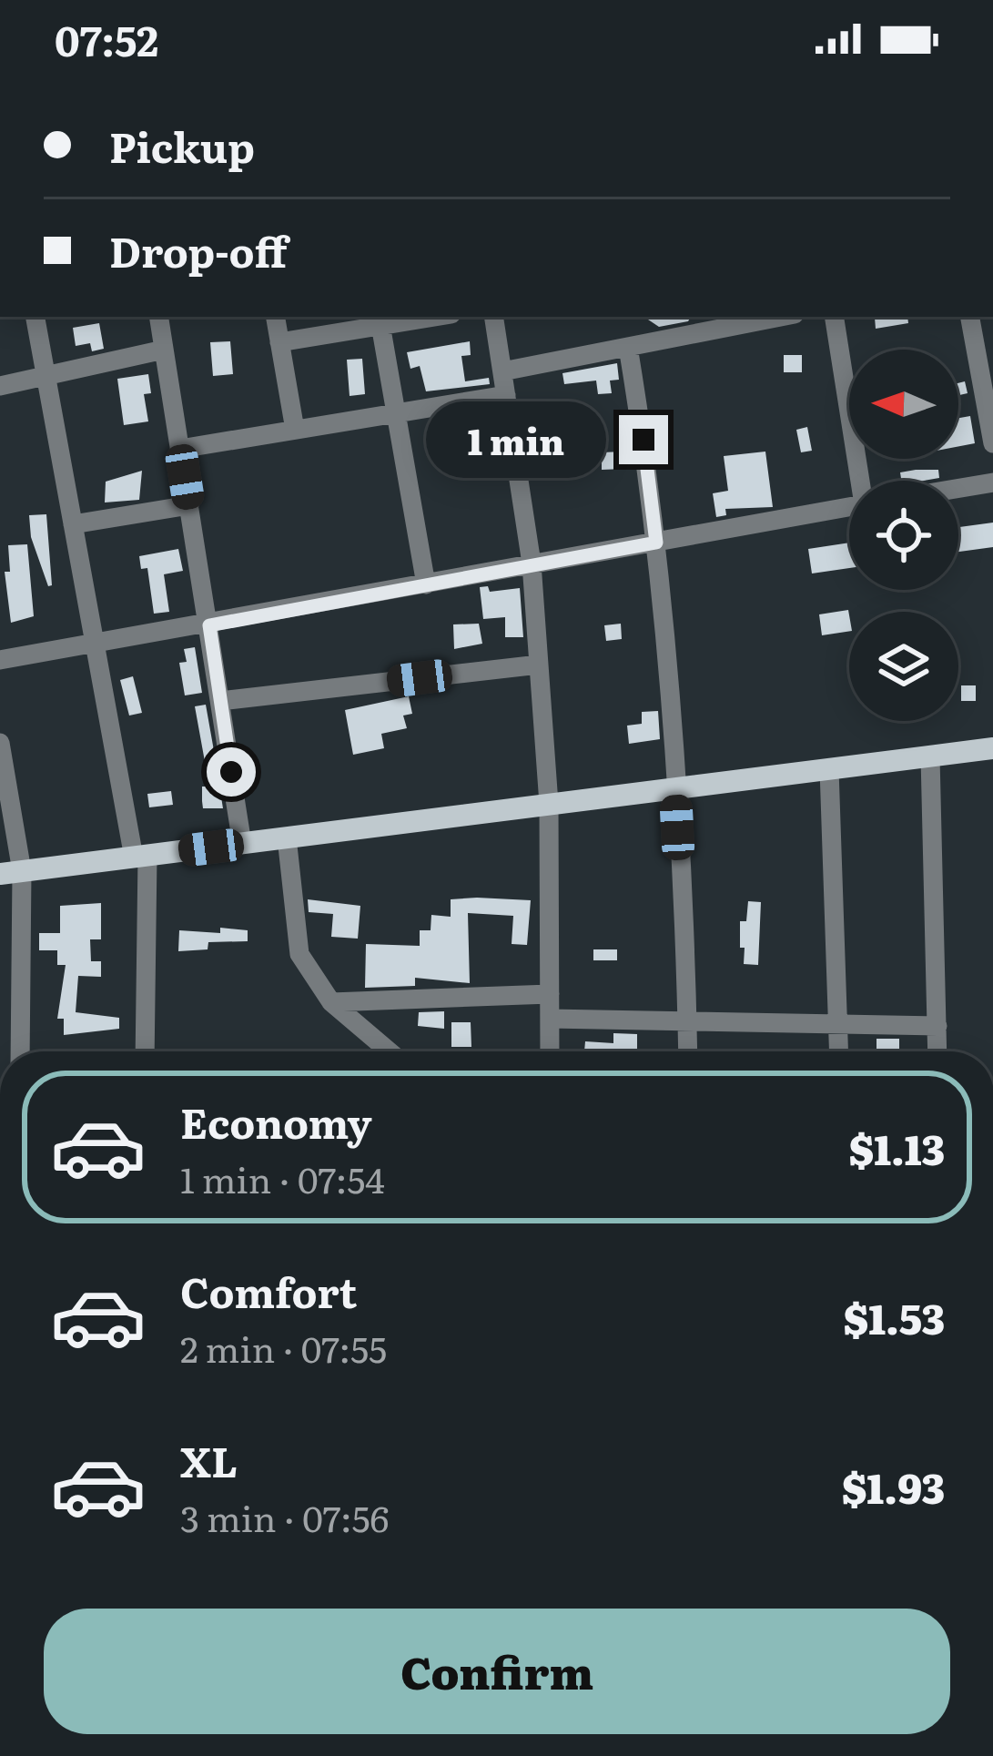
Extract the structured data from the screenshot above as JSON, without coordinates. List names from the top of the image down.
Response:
{
  "north": "left",
  "page": {
    "status": "07:52",
    "banner": ["Pickup", "Drop-off"],
    "bubble": "1 min",
    "list": [
      {
        "name": "Economy",
        "note": "1 min · 07:54",
        "value": "$1.13"
      },
      {
        "name": "Comfort",
        "note": "2 min · 07:55",
        "value": "$1.53"
      },
      {
        "name": "XL",
        "note": "3 min · 07:56",
        "value": "$1.93"
      }
    ],
    "buttons": "Confirm"
  }
}
